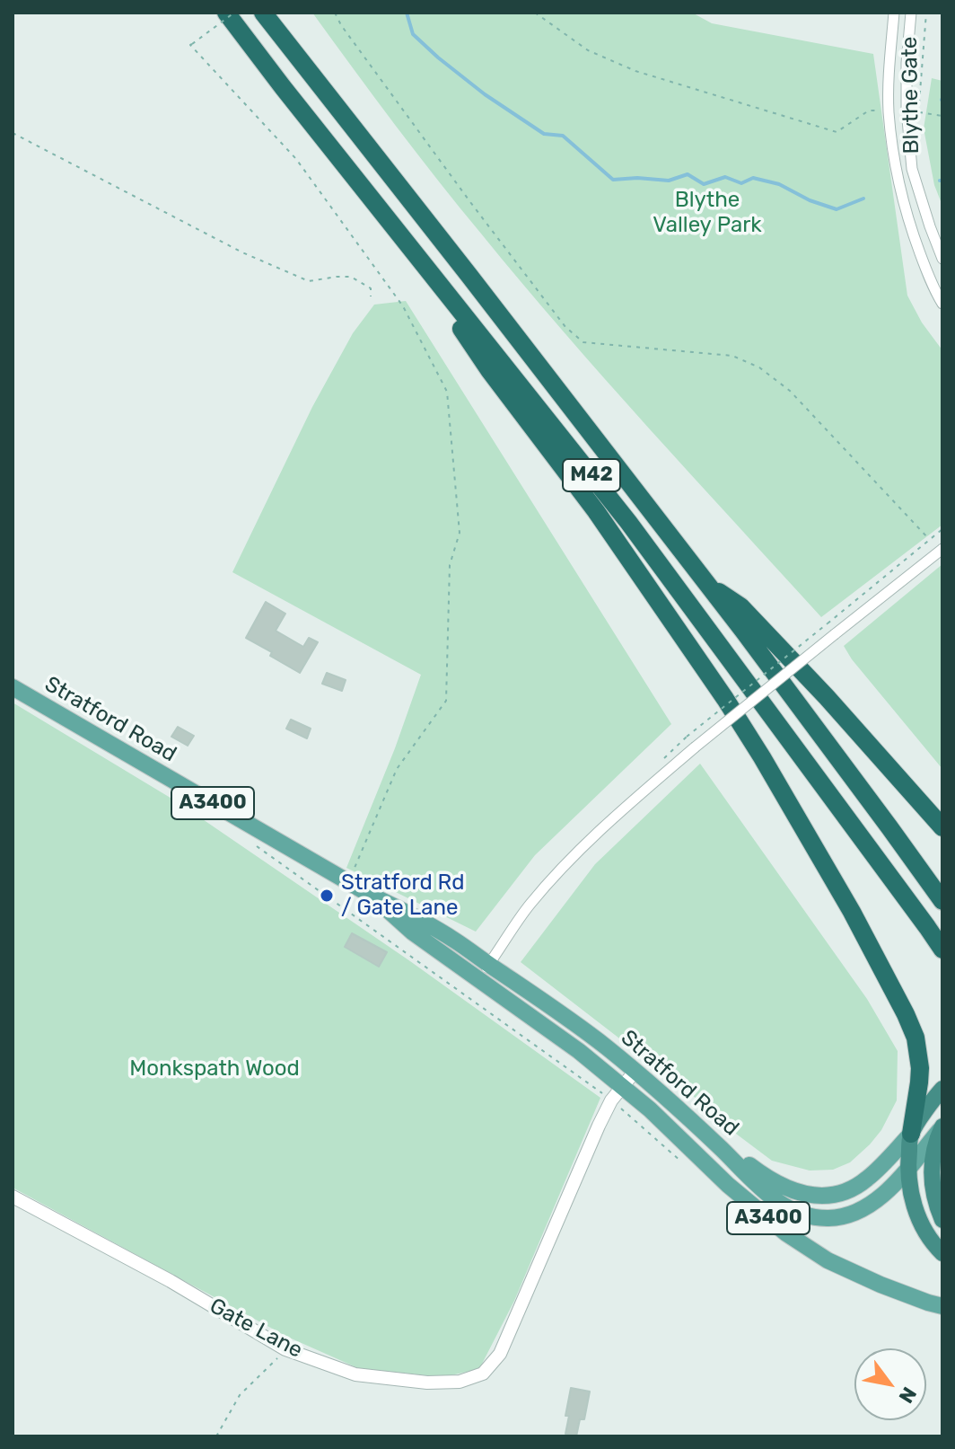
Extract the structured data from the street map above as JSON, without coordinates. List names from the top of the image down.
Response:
{
  "streets": {
    "highway": ["M42"],
    "main road": ["Stratford Road", "A3400"],
    "street": ["Blythe Gate", "Gate Lane"]
  },
  "crossings": [
    ["Stratford Road", "Gate Lane"]
  ],
  "parks": ["Blythe Valley Park", "Monkspath Wood"],
  "places": ["Stratford Rd / Gate Lane"],
  "north": "bottom right"
}
